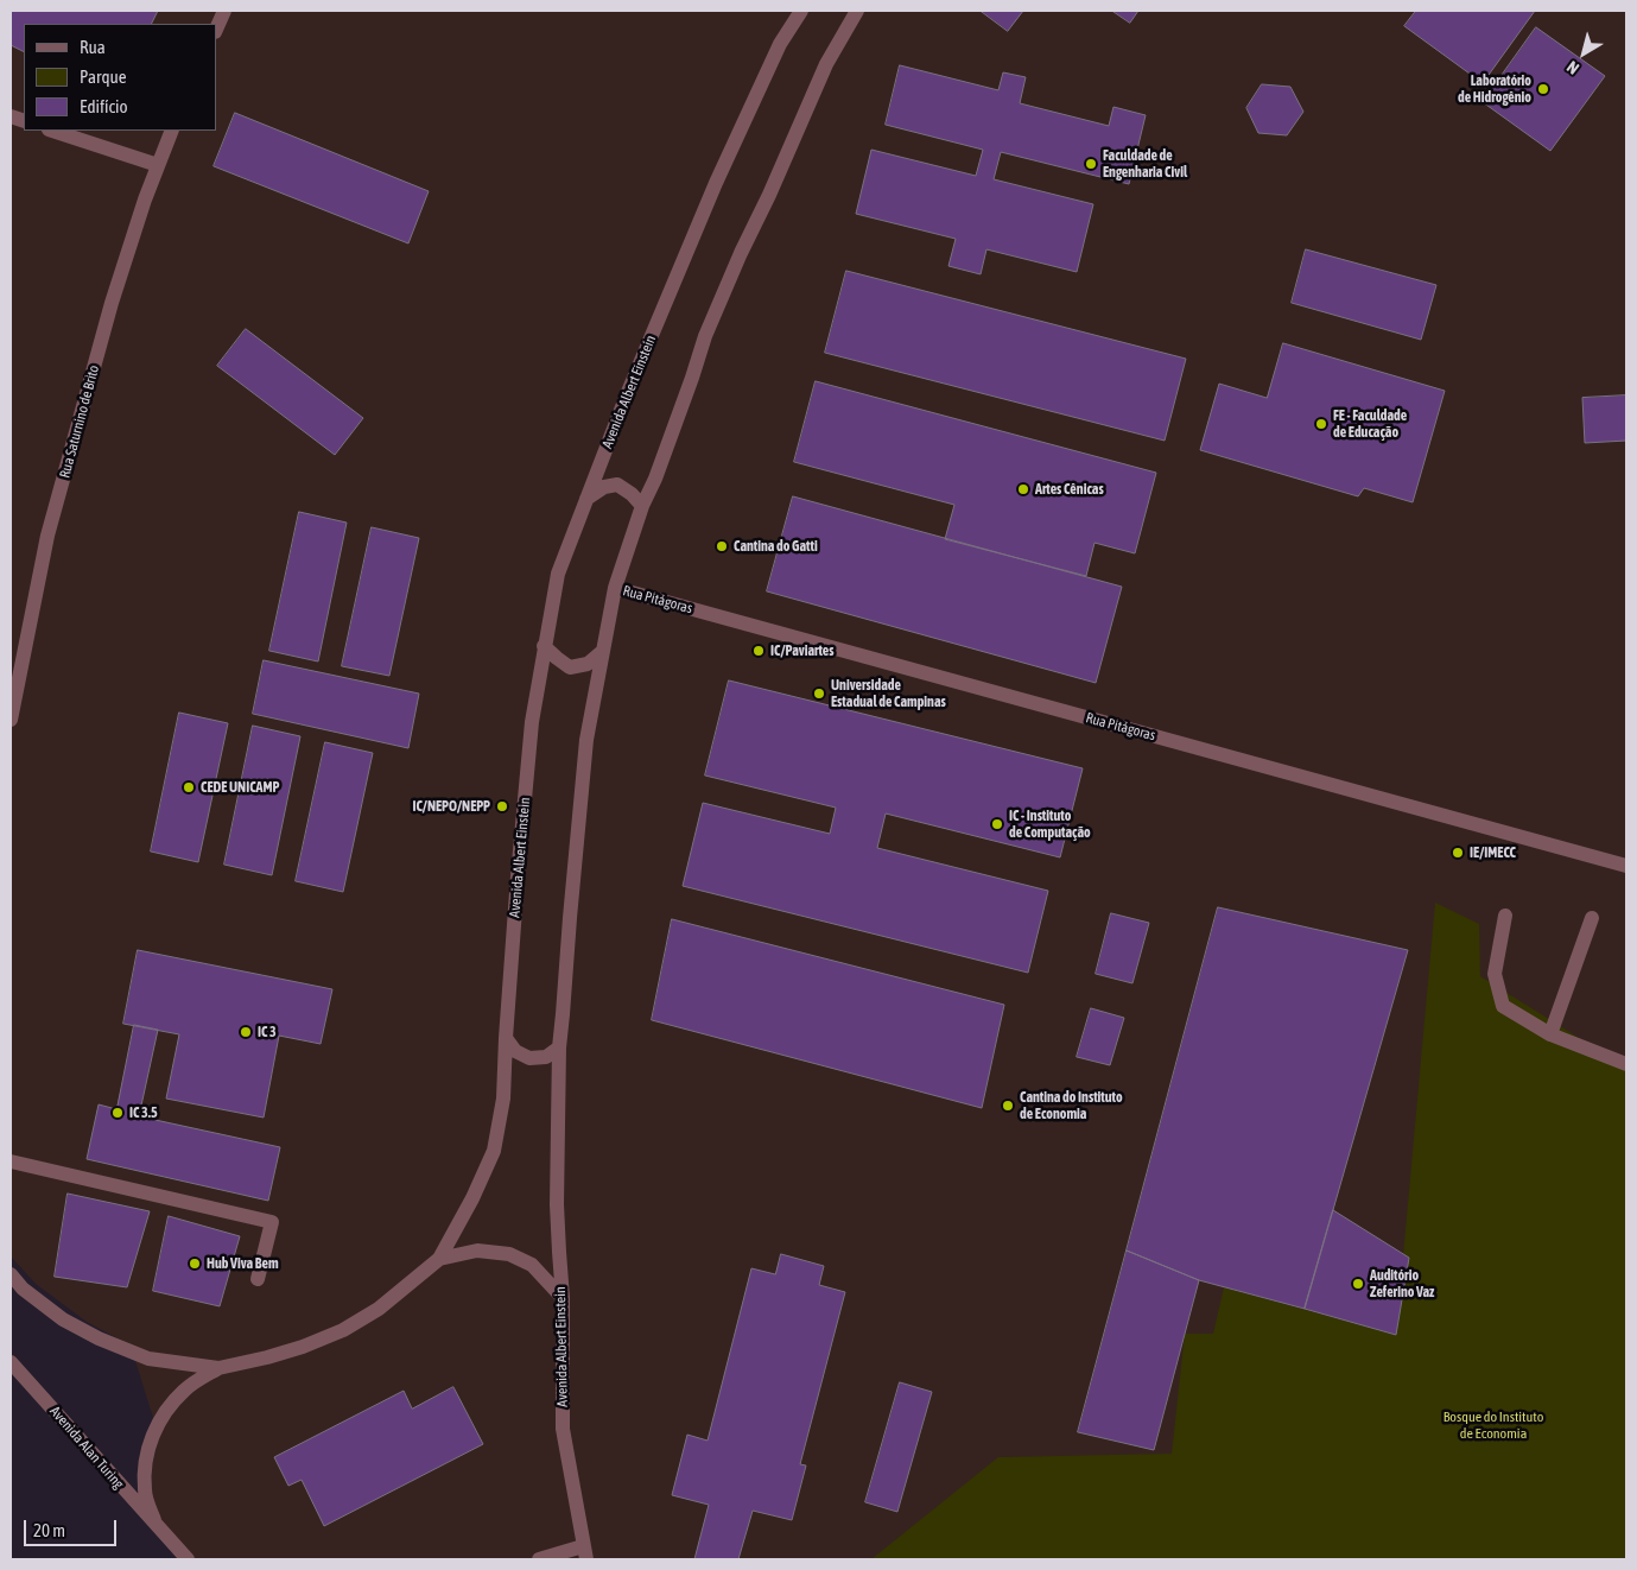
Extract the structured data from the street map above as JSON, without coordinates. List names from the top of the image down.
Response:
{
  "streets": {
    "street": [
      "Avenida Albert Einstein",
      "Rua Saturnino de Brito",
      "Rua Pitágoras",
      "Avenida Alan Turing"
    ]
  },
  "crossings": [
    ["Avenida Albert Einstein", "Rua Pitágoras"]
  ],
  "parks": ["Bosque do Instituto de Economia"],
  "places": [
    "Laboratório de Hidrogênio",
    "Faculdade de Engenharia Civil",
    "FE - Faculdade de Educação",
    "Artes Cênicas",
    "Cantina do Gatti",
    "IC/Paviartes",
    "Universidade Estadual de Campinas",
    "CEDE UNICAMP",
    "IC/NEPO/NEPP",
    "IC - Instituto de Computação",
    "IE/IMECC",
    "IC 3",
    "Cantina do Instituto de Economia",
    "IC 3.5",
    "Hub Viva Bem",
    "Auditório Zeferino Vaz"
  ],
  "legend": ["Rua", "Parque", "Edifício"],
  "scale_bar": "20 m",
  "north": "bottom left"
}
